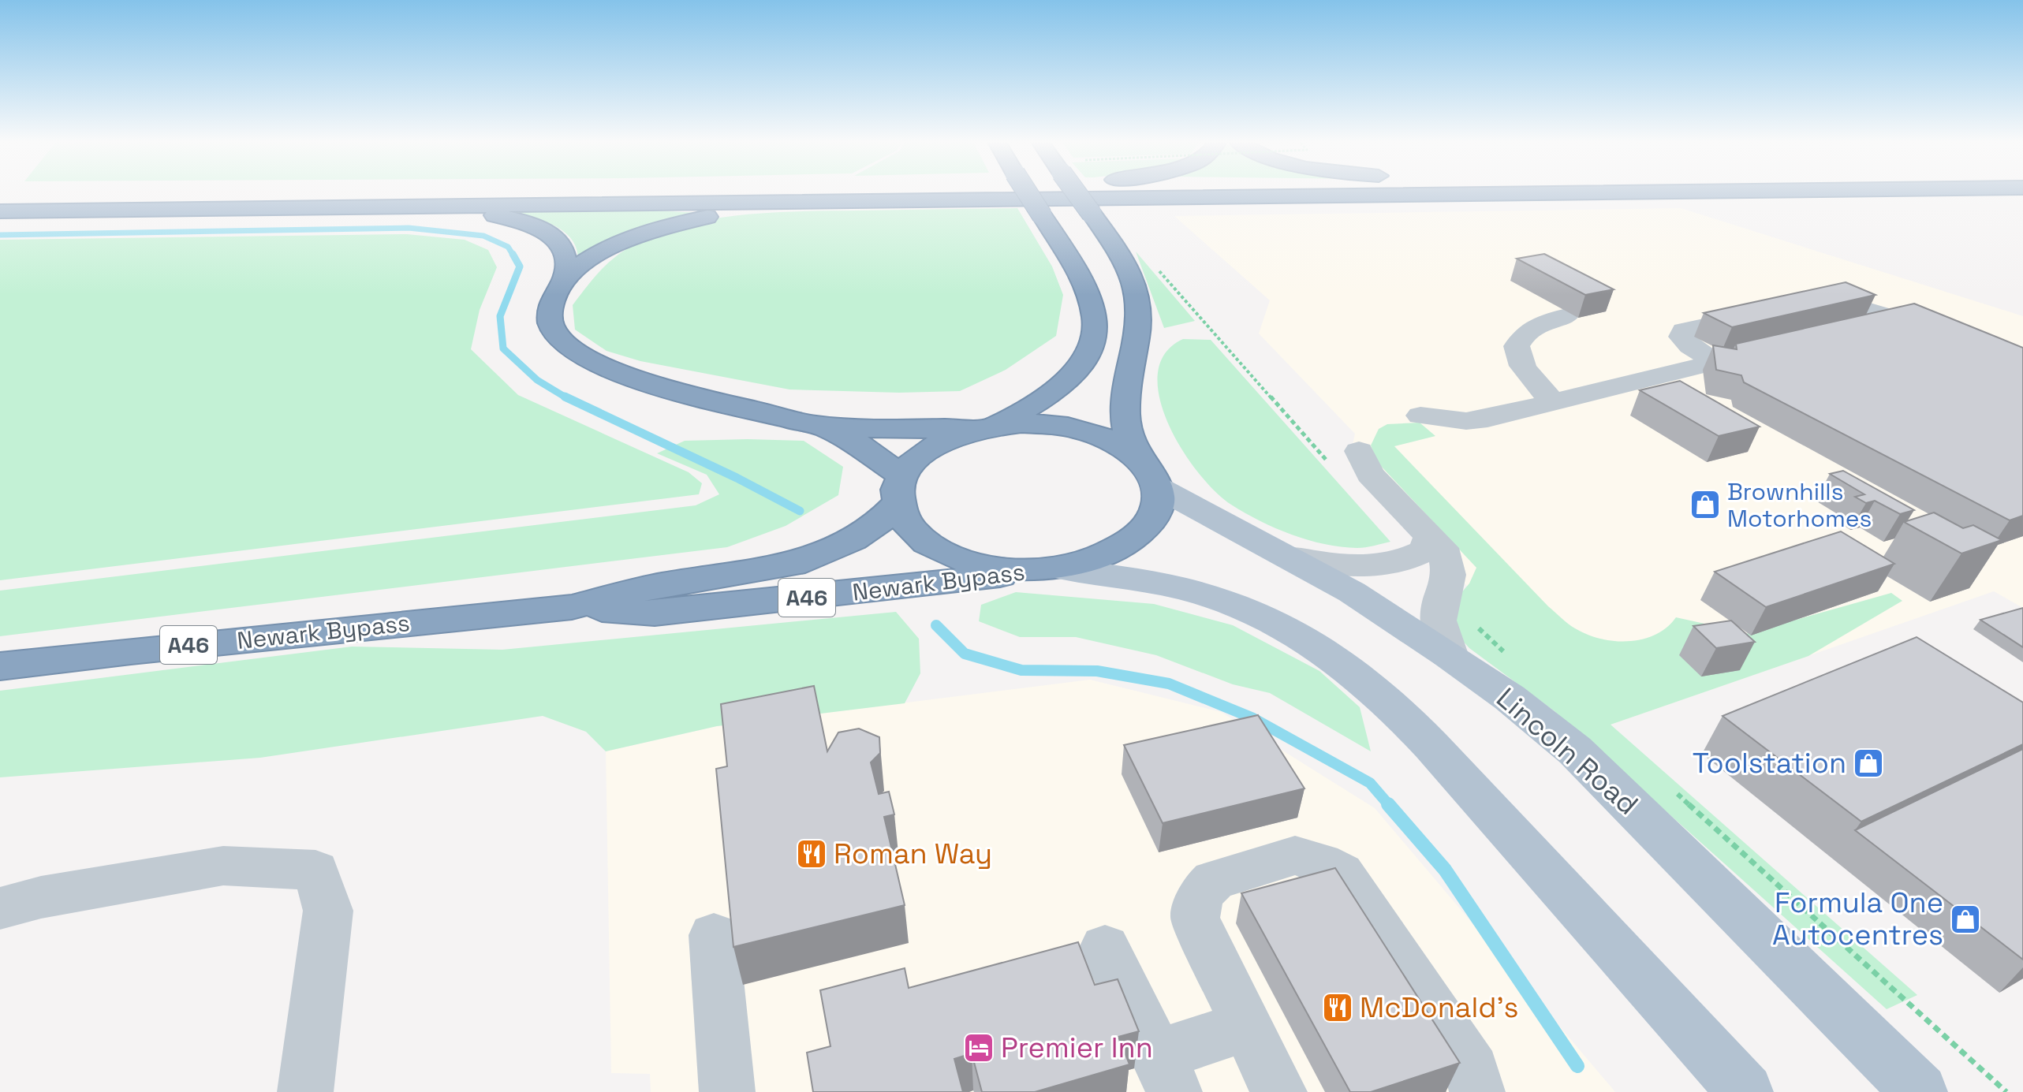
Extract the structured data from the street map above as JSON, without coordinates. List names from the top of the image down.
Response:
{
  "streets": {
    "highway": ["Newark Bypass", "A46"],
    "main road": ["Lincoln Road"]
  },
  "crossings": [
    ["Newark Bypass", "Lincoln Road"]
  ],
  "places": {
    "shop": ["Brownhills Motorhomes", "Toolstation", "Formula One Autocentres"],
    "restaurant": ["Roman Way", "McDonald's"],
    "hotel": ["Premier Inn"]
  }
}
